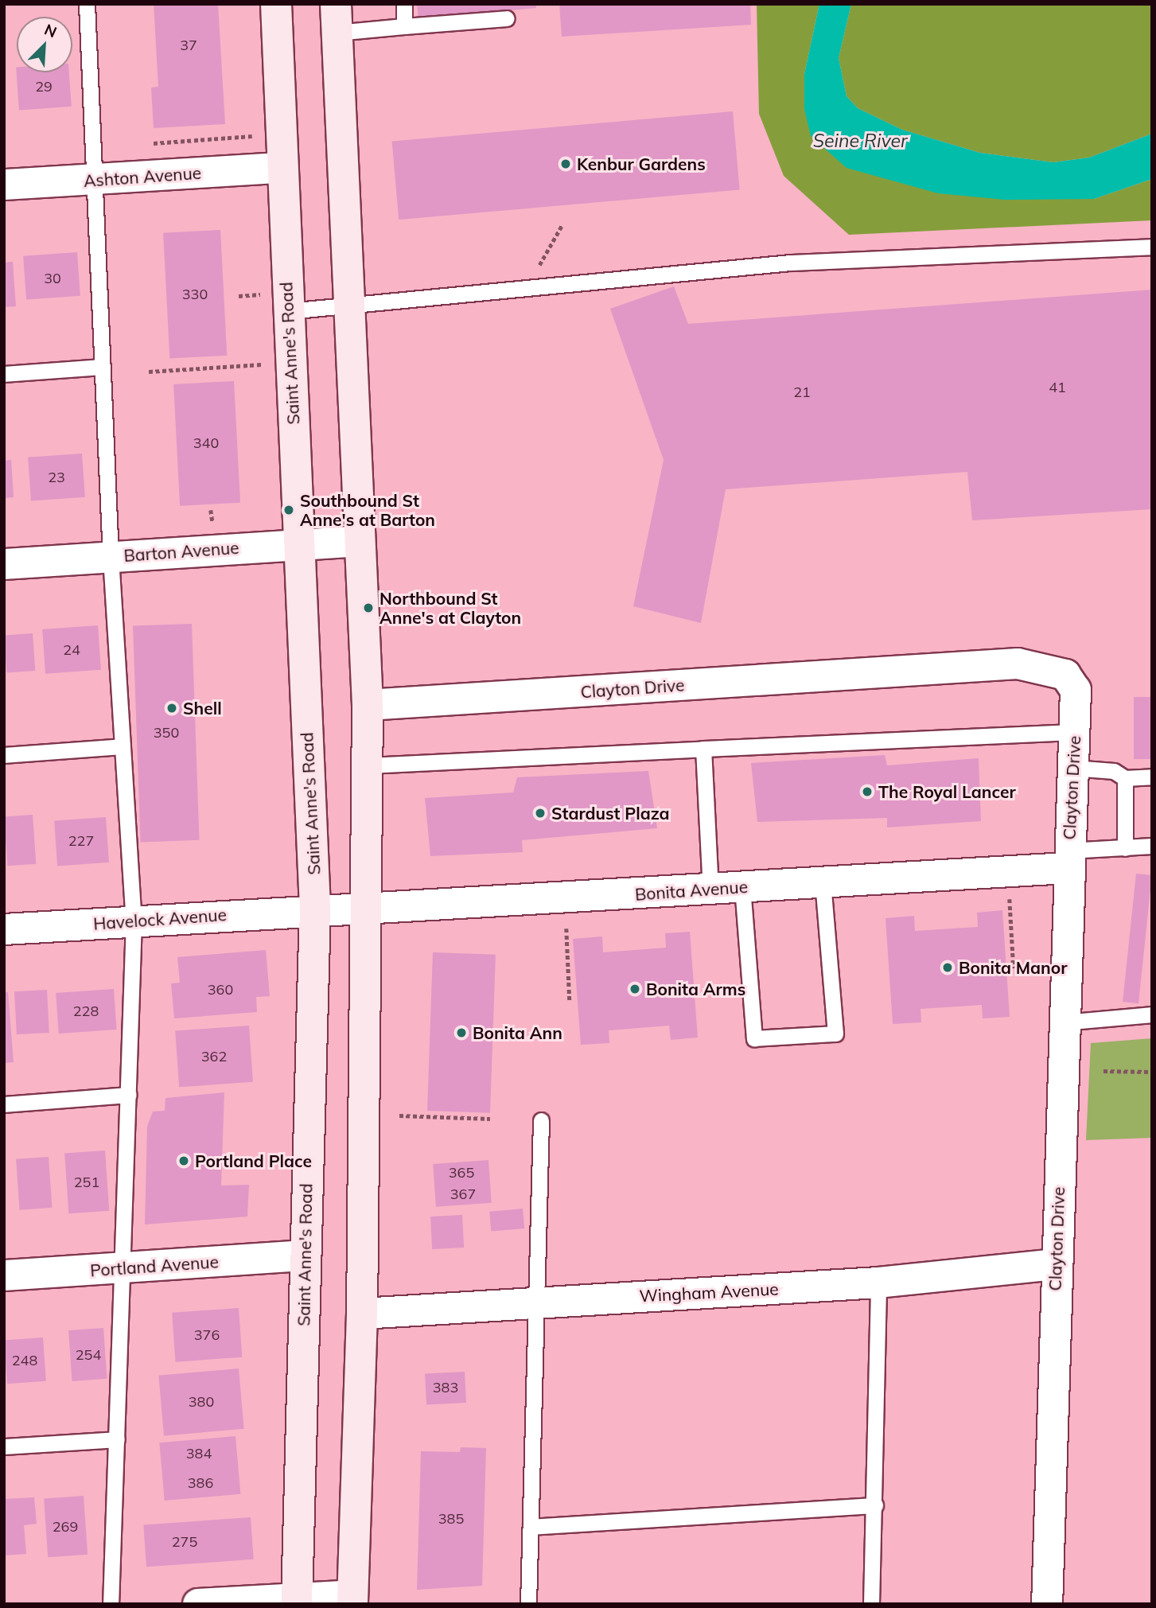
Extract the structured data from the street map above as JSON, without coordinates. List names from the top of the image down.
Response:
{
  "streets": {
    "main road": ["Saint Anne's Road"],
    "street": [
      "Ashton Avenue",
      "Barton Avenue",
      "Clayton Drive",
      "Bonita Avenue",
      "Havelock Avenue",
      "Portland Avenue",
      "Wingham Avenue"
    ]
  },
  "crossings": [
    ["Ashton Avenue", "Saint Anne's Road"],
    ["Saint Anne's Road", "Barton Avenue"],
    ["Saint Anne's Road", "Bonita Avenue"],
    ["Saint Anne's Road", "Havelock Avenue"],
    ["Saint Anne's Road", "Portland Avenue"],
    ["Clayton Drive", "Bonita Avenue"],
    ["Clayton Drive", "Wingham Avenue"],
    ["Bonita Avenue", "Havelock Avenue"]
  ],
  "water": ["Seine River"],
  "places": [
    "Kenbur Gardens",
    "Southbound St Anne's at Barton",
    "Northbound St Anne's at Clayton",
    "Shell",
    "The Royal Lancer",
    "Stardust Plaza",
    "Bonita Manor",
    "Bonita Arms",
    "Bonita Ann",
    "Portland Place"
  ],
  "house_numbers": [
    "37",
    "29",
    "30",
    "330",
    "41",
    "21",
    "340",
    "23",
    "24",
    "350",
    "227",
    "360",
    "228",
    "362",
    "365",
    "251",
    "367",
    "376",
    "254",
    "248",
    "383",
    "380",
    "384",
    "386",
    "385",
    "269",
    "275"
  ],
  "north": "top right"
}
